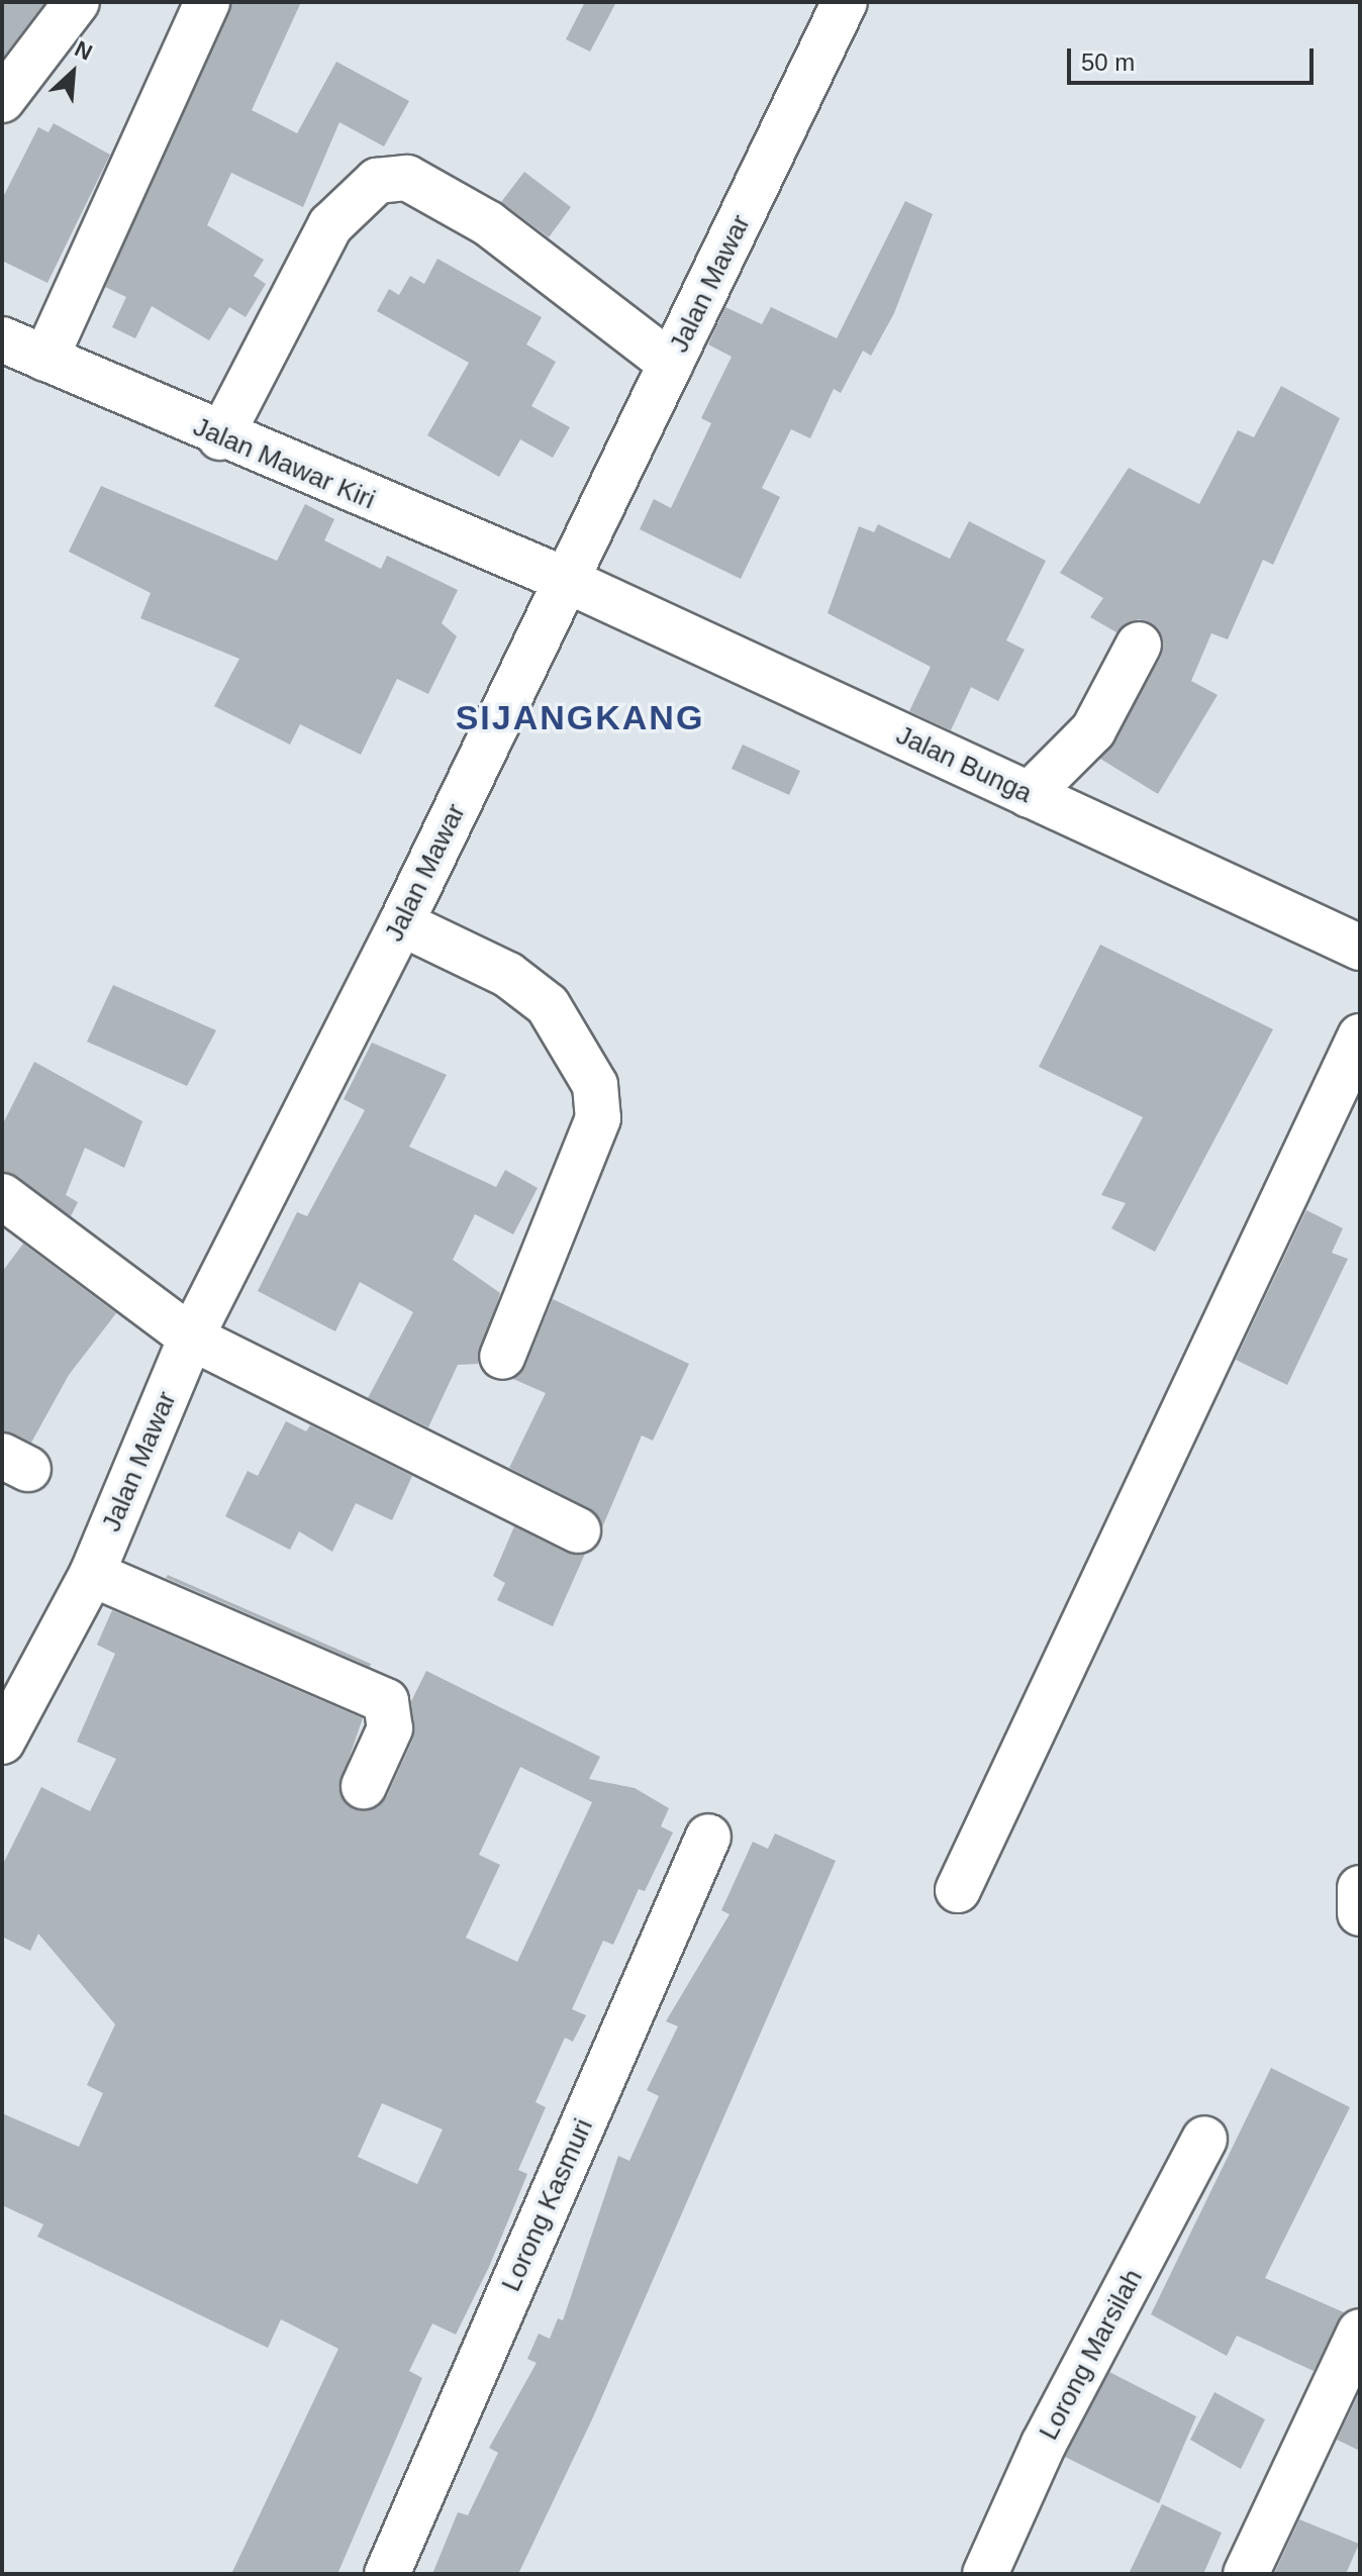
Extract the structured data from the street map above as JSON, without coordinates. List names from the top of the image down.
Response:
{
  "streets": {
    "street": [
      "Jalan Mawar",
      "Jalan Mawar Kiri",
      "Jalan Bunga",
      "Lorong Kasmuri",
      "Lorong Marsilah"
    ]
  },
  "crossings": [
    ["Jalan Mawar", "Jalan Mawar Kiri"],
    ["Jalan Mawar", "Jalan Bunga"],
    ["Jalan Mawar Kiri", "Jalan Bunga"]
  ],
  "districts": ["SIJANGKANG"],
  "scale_bar": "50 m",
  "north": "top right"
}
